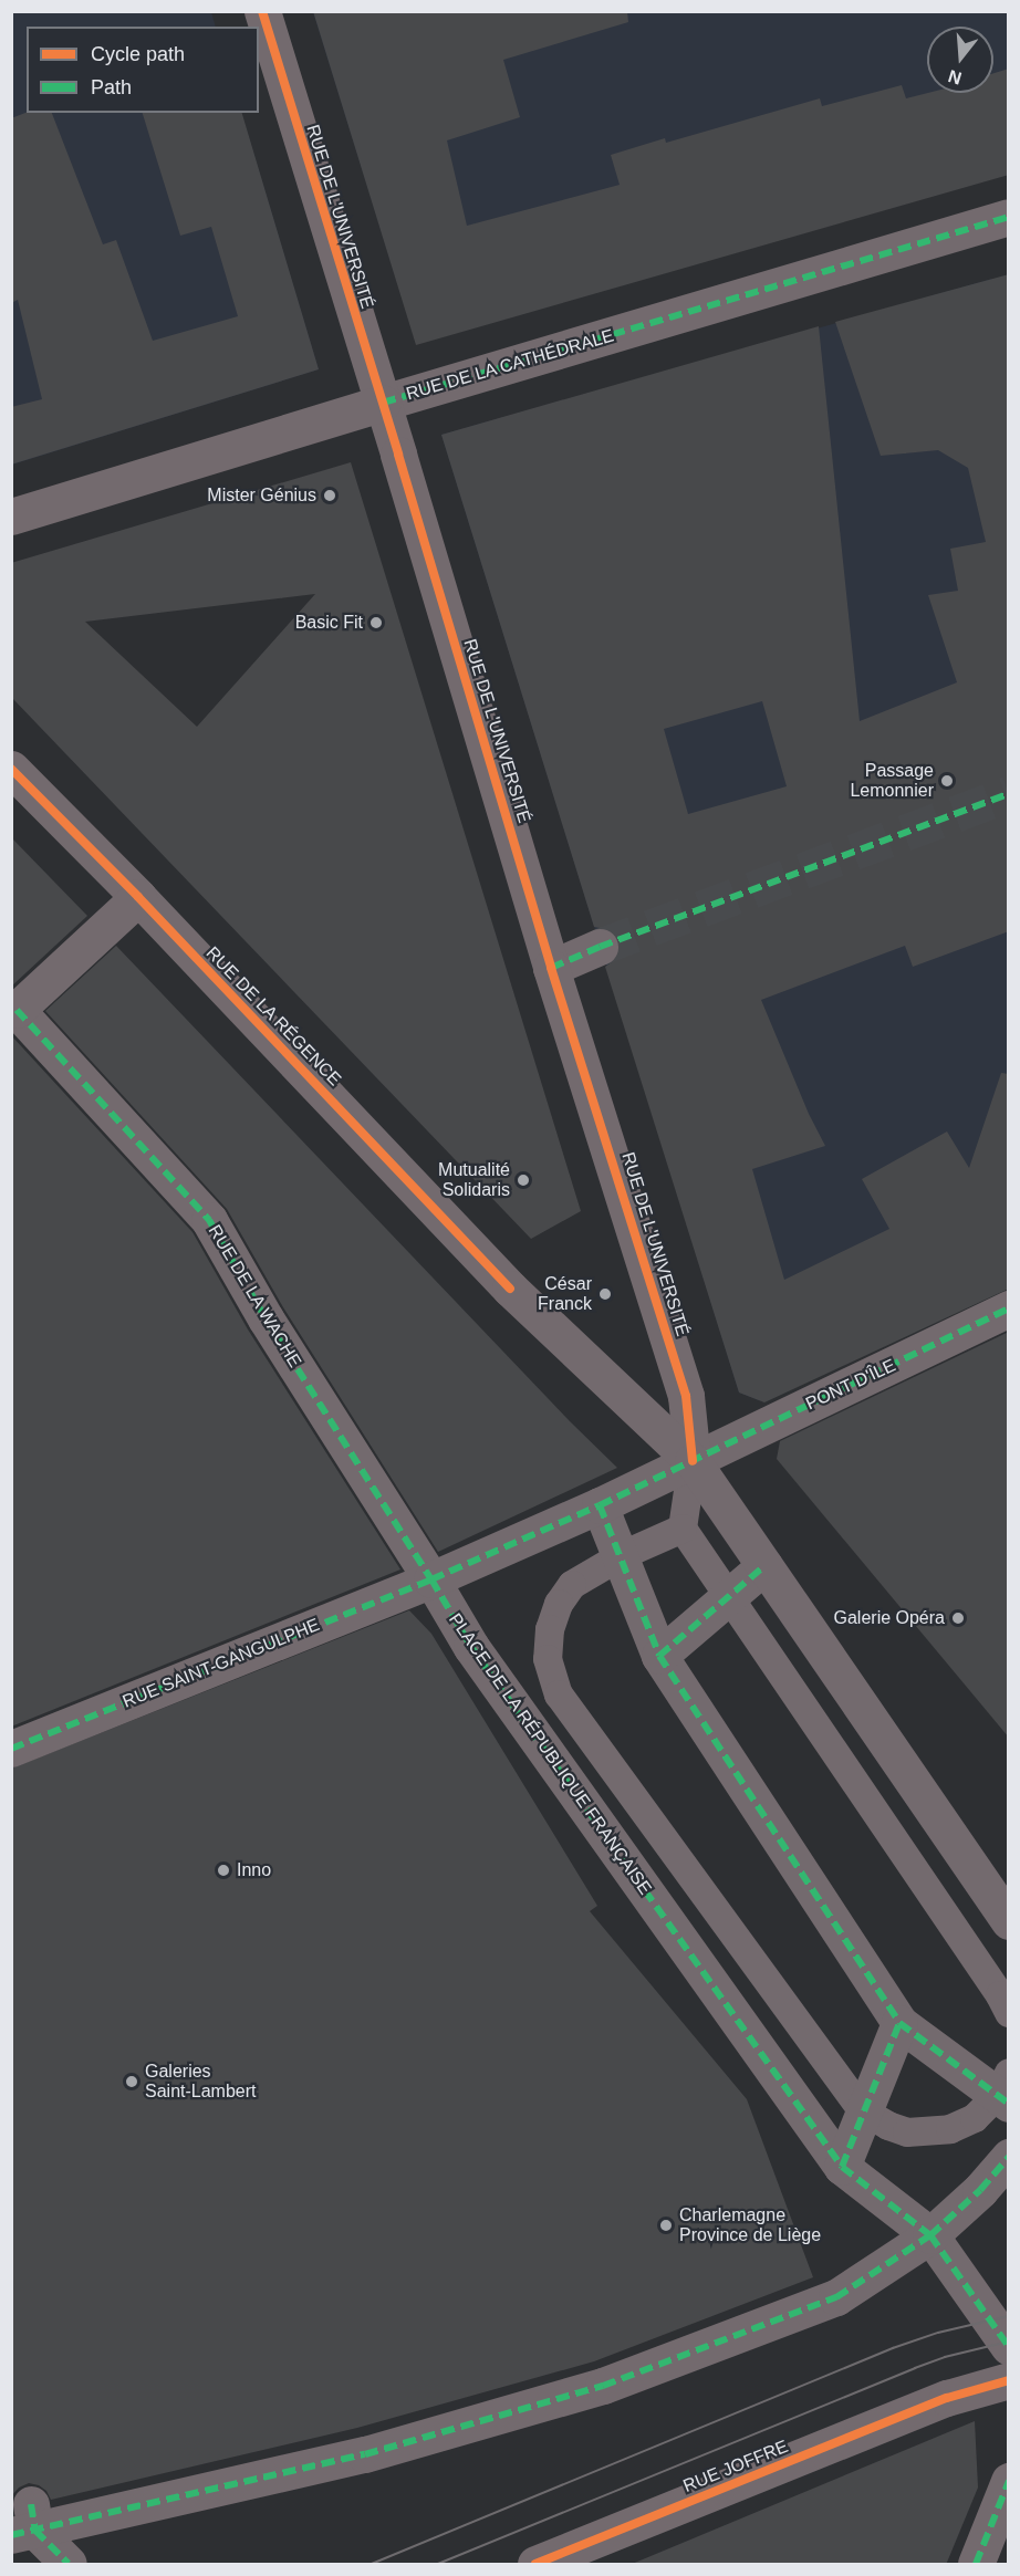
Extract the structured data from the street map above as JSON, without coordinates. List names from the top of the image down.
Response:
{
  "streets": {
    "street": [
      "RUE DE L'UNIVERSITÉ",
      "RUE DE LA CATHÉDRALE",
      "RUE DE LA RÉGENCE",
      "RUE DE LA WACHE",
      "PONT D'ÎLE",
      "RUE SAINT-GANGULPHE",
      "PLACE DE LA RÉPUBLIQUE FRANÇAISE",
      "RUE JOFFRE"
    ]
  },
  "crossings": [
    ["RUE DE L'UNIVERSITÉ", "RUE DE LA CATHÉDRALE"],
    ["RUE DE L'UNIVERSITÉ", "RUE DE LA RÉGENCE"],
    ["RUE DE L'UNIVERSITÉ", "PONT D'ÎLE"],
    ["RUE DE LA RÉGENCE", "PONT D'ÎLE"],
    ["RUE DE LA WACHE", "RUE SAINT-GANGULPHE"],
    ["RUE DE LA WACHE", "PLACE DE LA RÉPUBLIQUE FRANÇAISE"],
    ["RUE SAINT-GANGULPHE", "PLACE DE LA RÉPUBLIQUE FRANÇAISE"]
  ],
  "places": [
    "Mister Génius",
    "Basic Fit",
    "Passage Lemonnier",
    "Mutualité Solidaris",
    "César Franck",
    "Galerie Opéra",
    "Inno",
    "Galeries Saint-Lambert",
    "Charlemagne Province de Liège"
  ],
  "legend": ["Cycle path", "Path"],
  "north": "bottom"
}
